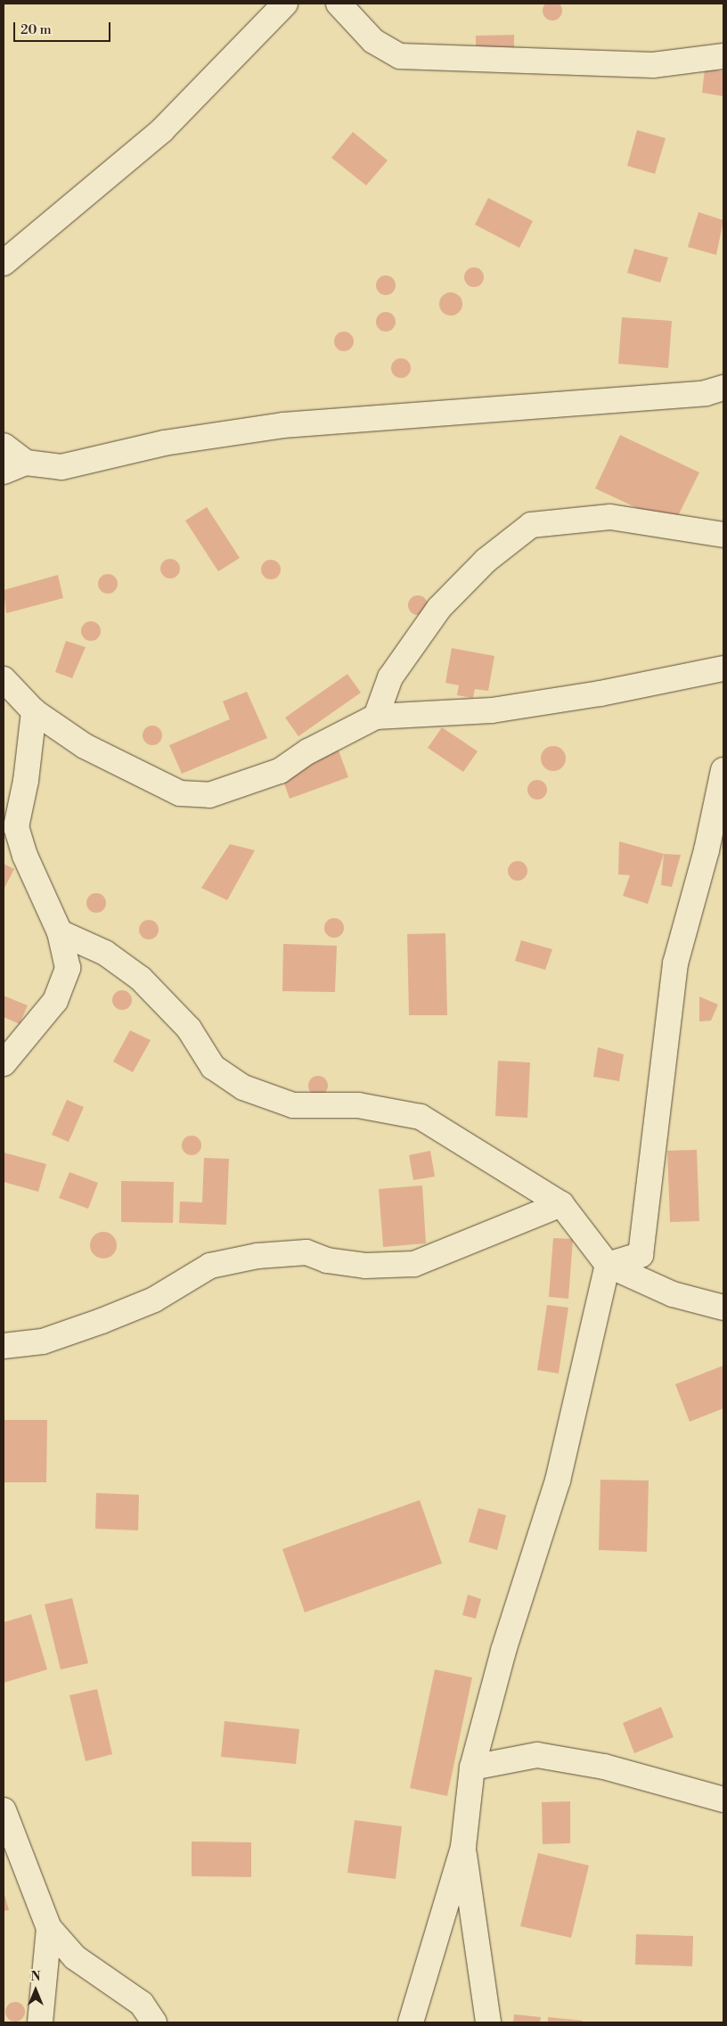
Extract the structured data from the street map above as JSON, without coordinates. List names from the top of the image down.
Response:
{
  "scale_bar": "20 m",
  "north": "top"
}
